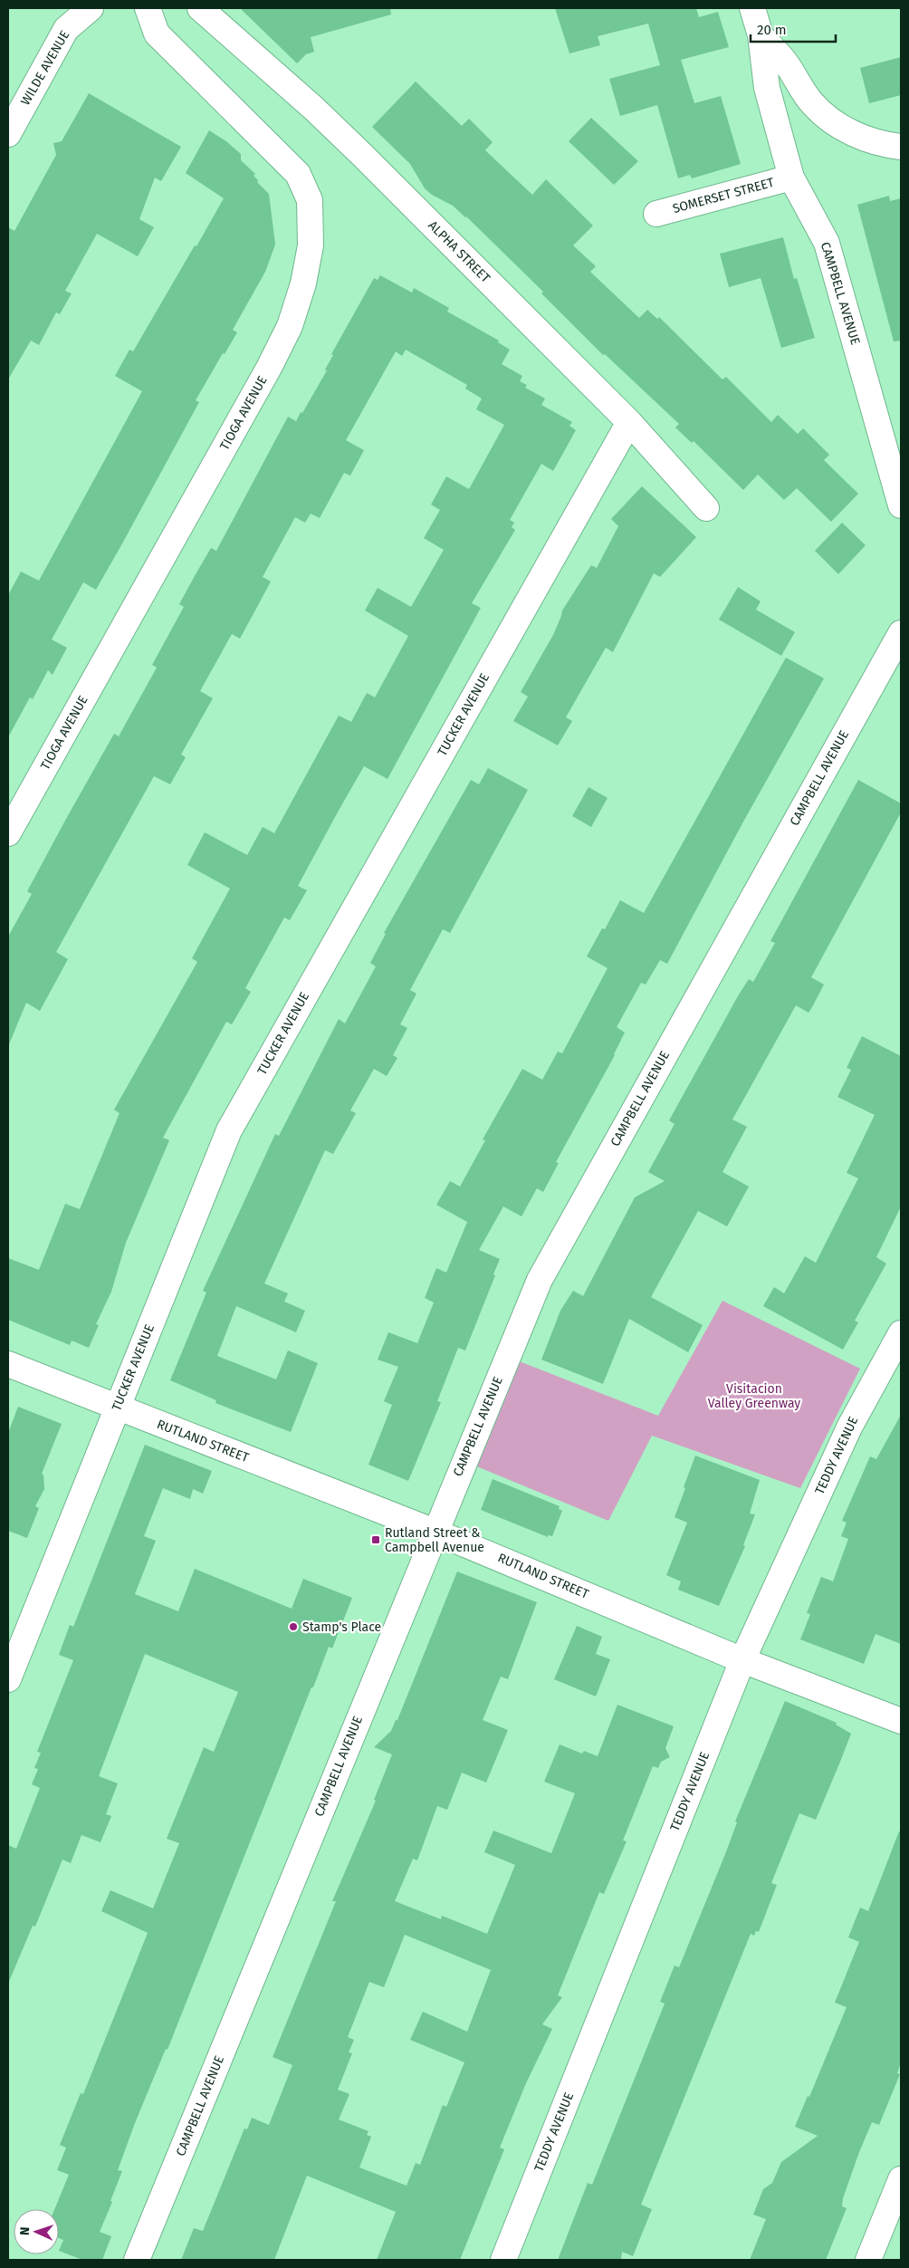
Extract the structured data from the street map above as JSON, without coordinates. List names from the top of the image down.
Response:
{
  "streets": {
    "street": [
      "WILDE AVENUE",
      "SOMERSET STREET",
      "ALPHA STREET",
      "CAMPBELL AVENUE",
      "TIOGA AVENUE",
      "TUCKER AVENUE",
      "RUTLAND STREET",
      "TEDDY AVENUE"
    ]
  },
  "crossings": [
    ["SOMERSET STREET", "CAMPBELL AVENUE"],
    ["ALPHA STREET", "TUCKER AVENUE"],
    ["CAMPBELL AVENUE", "RUTLAND STREET"],
    ["TUCKER AVENUE", "RUTLAND STREET"],
    ["RUTLAND STREET", "TEDDY AVENUE"]
  ],
  "parks": ["Visitacion Valley Greenway"],
  "places": {
    "transit": ["Rutland Street & Campbell Avenue"],
    "other": ["Stamp's Place"]
  },
  "scale_bar": "20 m",
  "north": "left"
}
